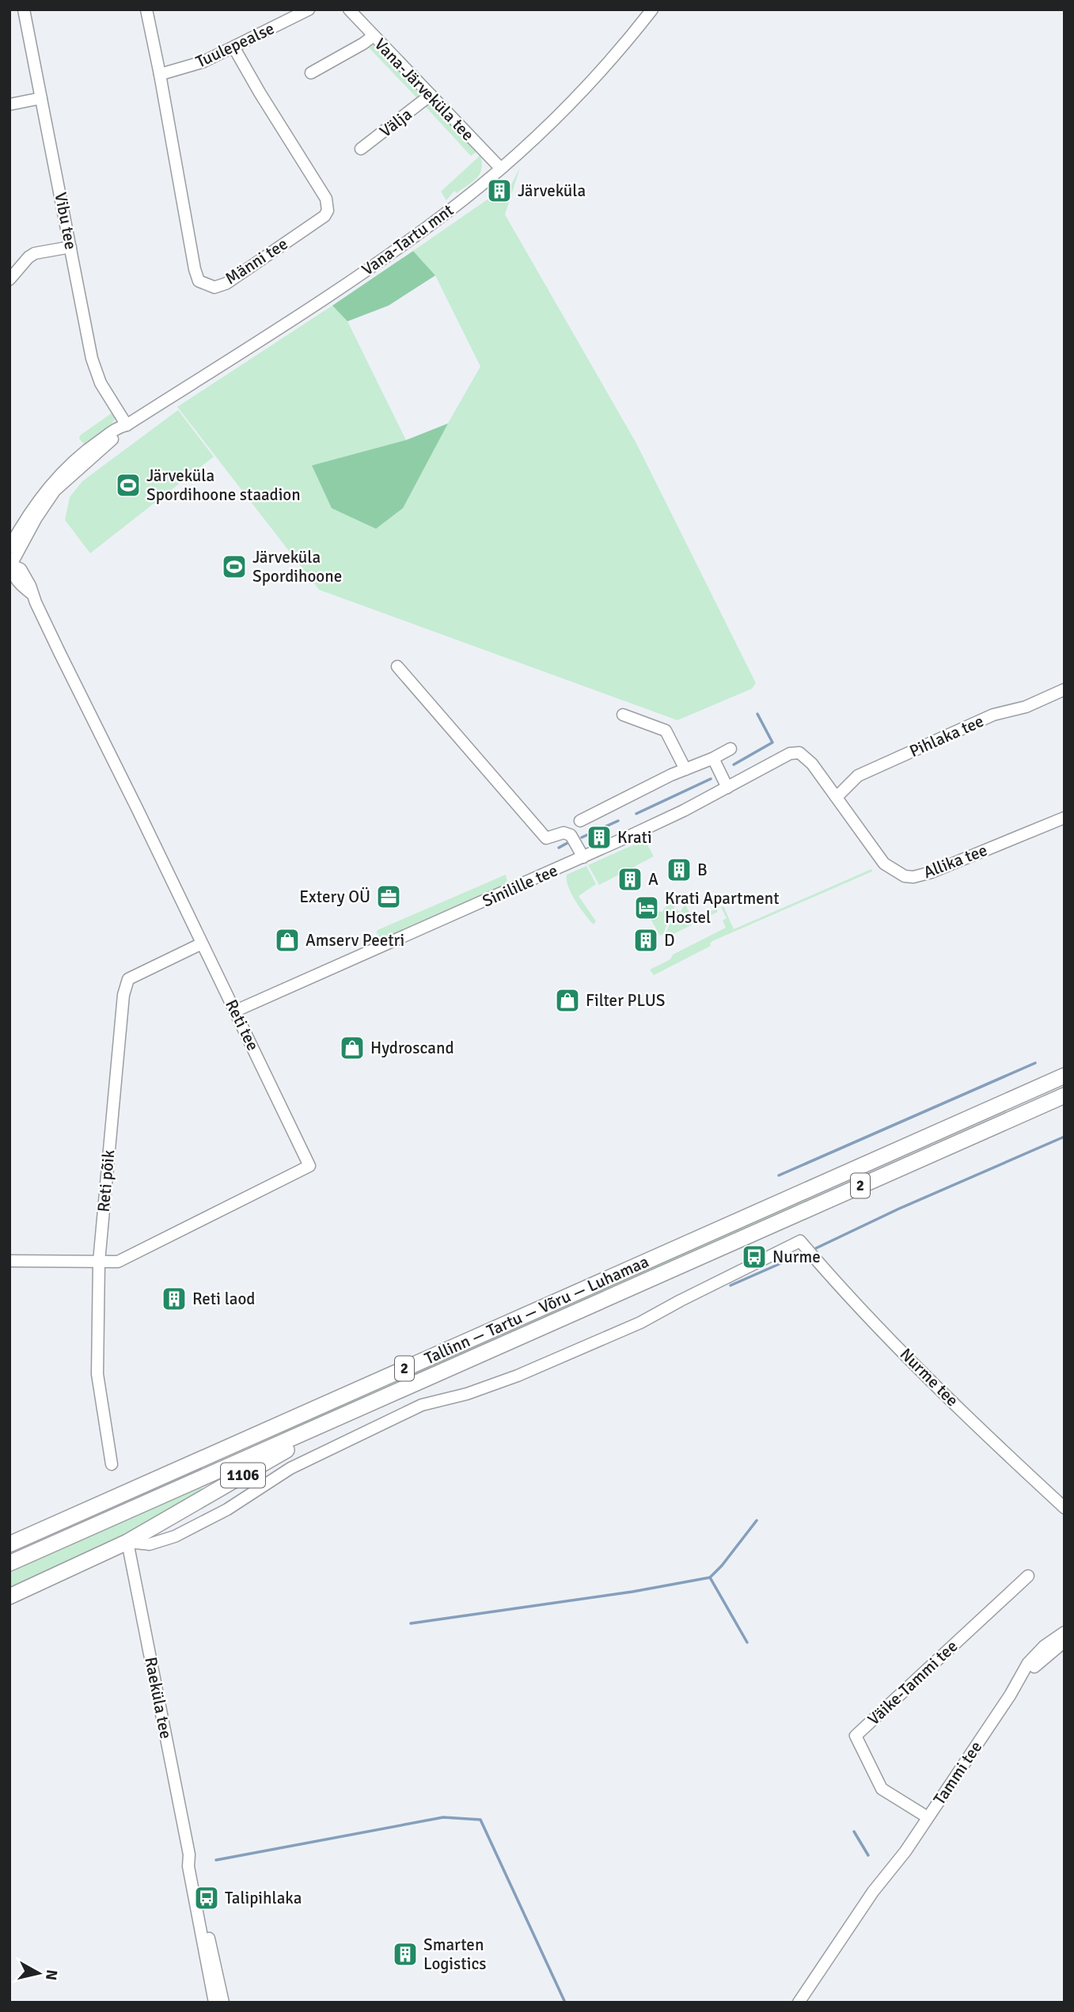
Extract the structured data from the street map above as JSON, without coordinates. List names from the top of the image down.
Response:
{
  "streets": {
    "highway": ["2", "Tallinn — Tartu — Võru — Luhamaa", "1106"],
    "street": [
      "Tuulepealse",
      "Vana-Järveküla tee",
      "Välja",
      "Vibu tee",
      "Vana-Tartu mnt",
      "Männi tee",
      "Pihlaka tee",
      "Allika tee",
      "Sinilille tee",
      "Reti tee",
      "Reti põik",
      "Nurme tee",
      "Väike-Tammi tee",
      "Raeküla tee",
      "Tammi tee"
    ]
  },
  "crossings": [
    ["Tuulepealse", "Männi tee"],
    ["Vana-Järveküla tee", "Välja"],
    ["Vana-Järveküla tee", "Vana-Tartu mnt"],
    ["Vibu tee", "Vana-Tartu mnt"],
    ["Vana-Tartu mnt", "Reti tee"],
    ["Pihlaka tee", "Allika tee"],
    ["Allika tee", "Sinilille tee"],
    ["Sinilille tee", "Reti tee"],
    ["Reti tee", "Reti põik"],
    ["Tallinn — Tartu — Võru — Luhamaa", "1106"],
    ["Nurme tee", "1106"],
    ["Nurme tee", "Raeküla tee"],
    ["1106", "Raeküla tee"],
    ["Väike-Tammi tee", "Tammi tee"]
  ],
  "places": {
    "building": [
      "Järveküla",
      "Krati",
      "B",
      "A",
      "D",
      "Reti laod",
      "Smarten Logistics"
    ],
    "sports": ["Järveküla Spordihoone staadion", "Järveküla Spordihoone"],
    "office": ["Extery OÜ"],
    "hotel": ["Krati Apartment Hostel"],
    "shop": ["Amserv Peetri", "Filter PLUS", "Hydroscand"],
    "bus stop": ["Nurme", "Talipihlaka"]
  },
  "north": "right"
}
